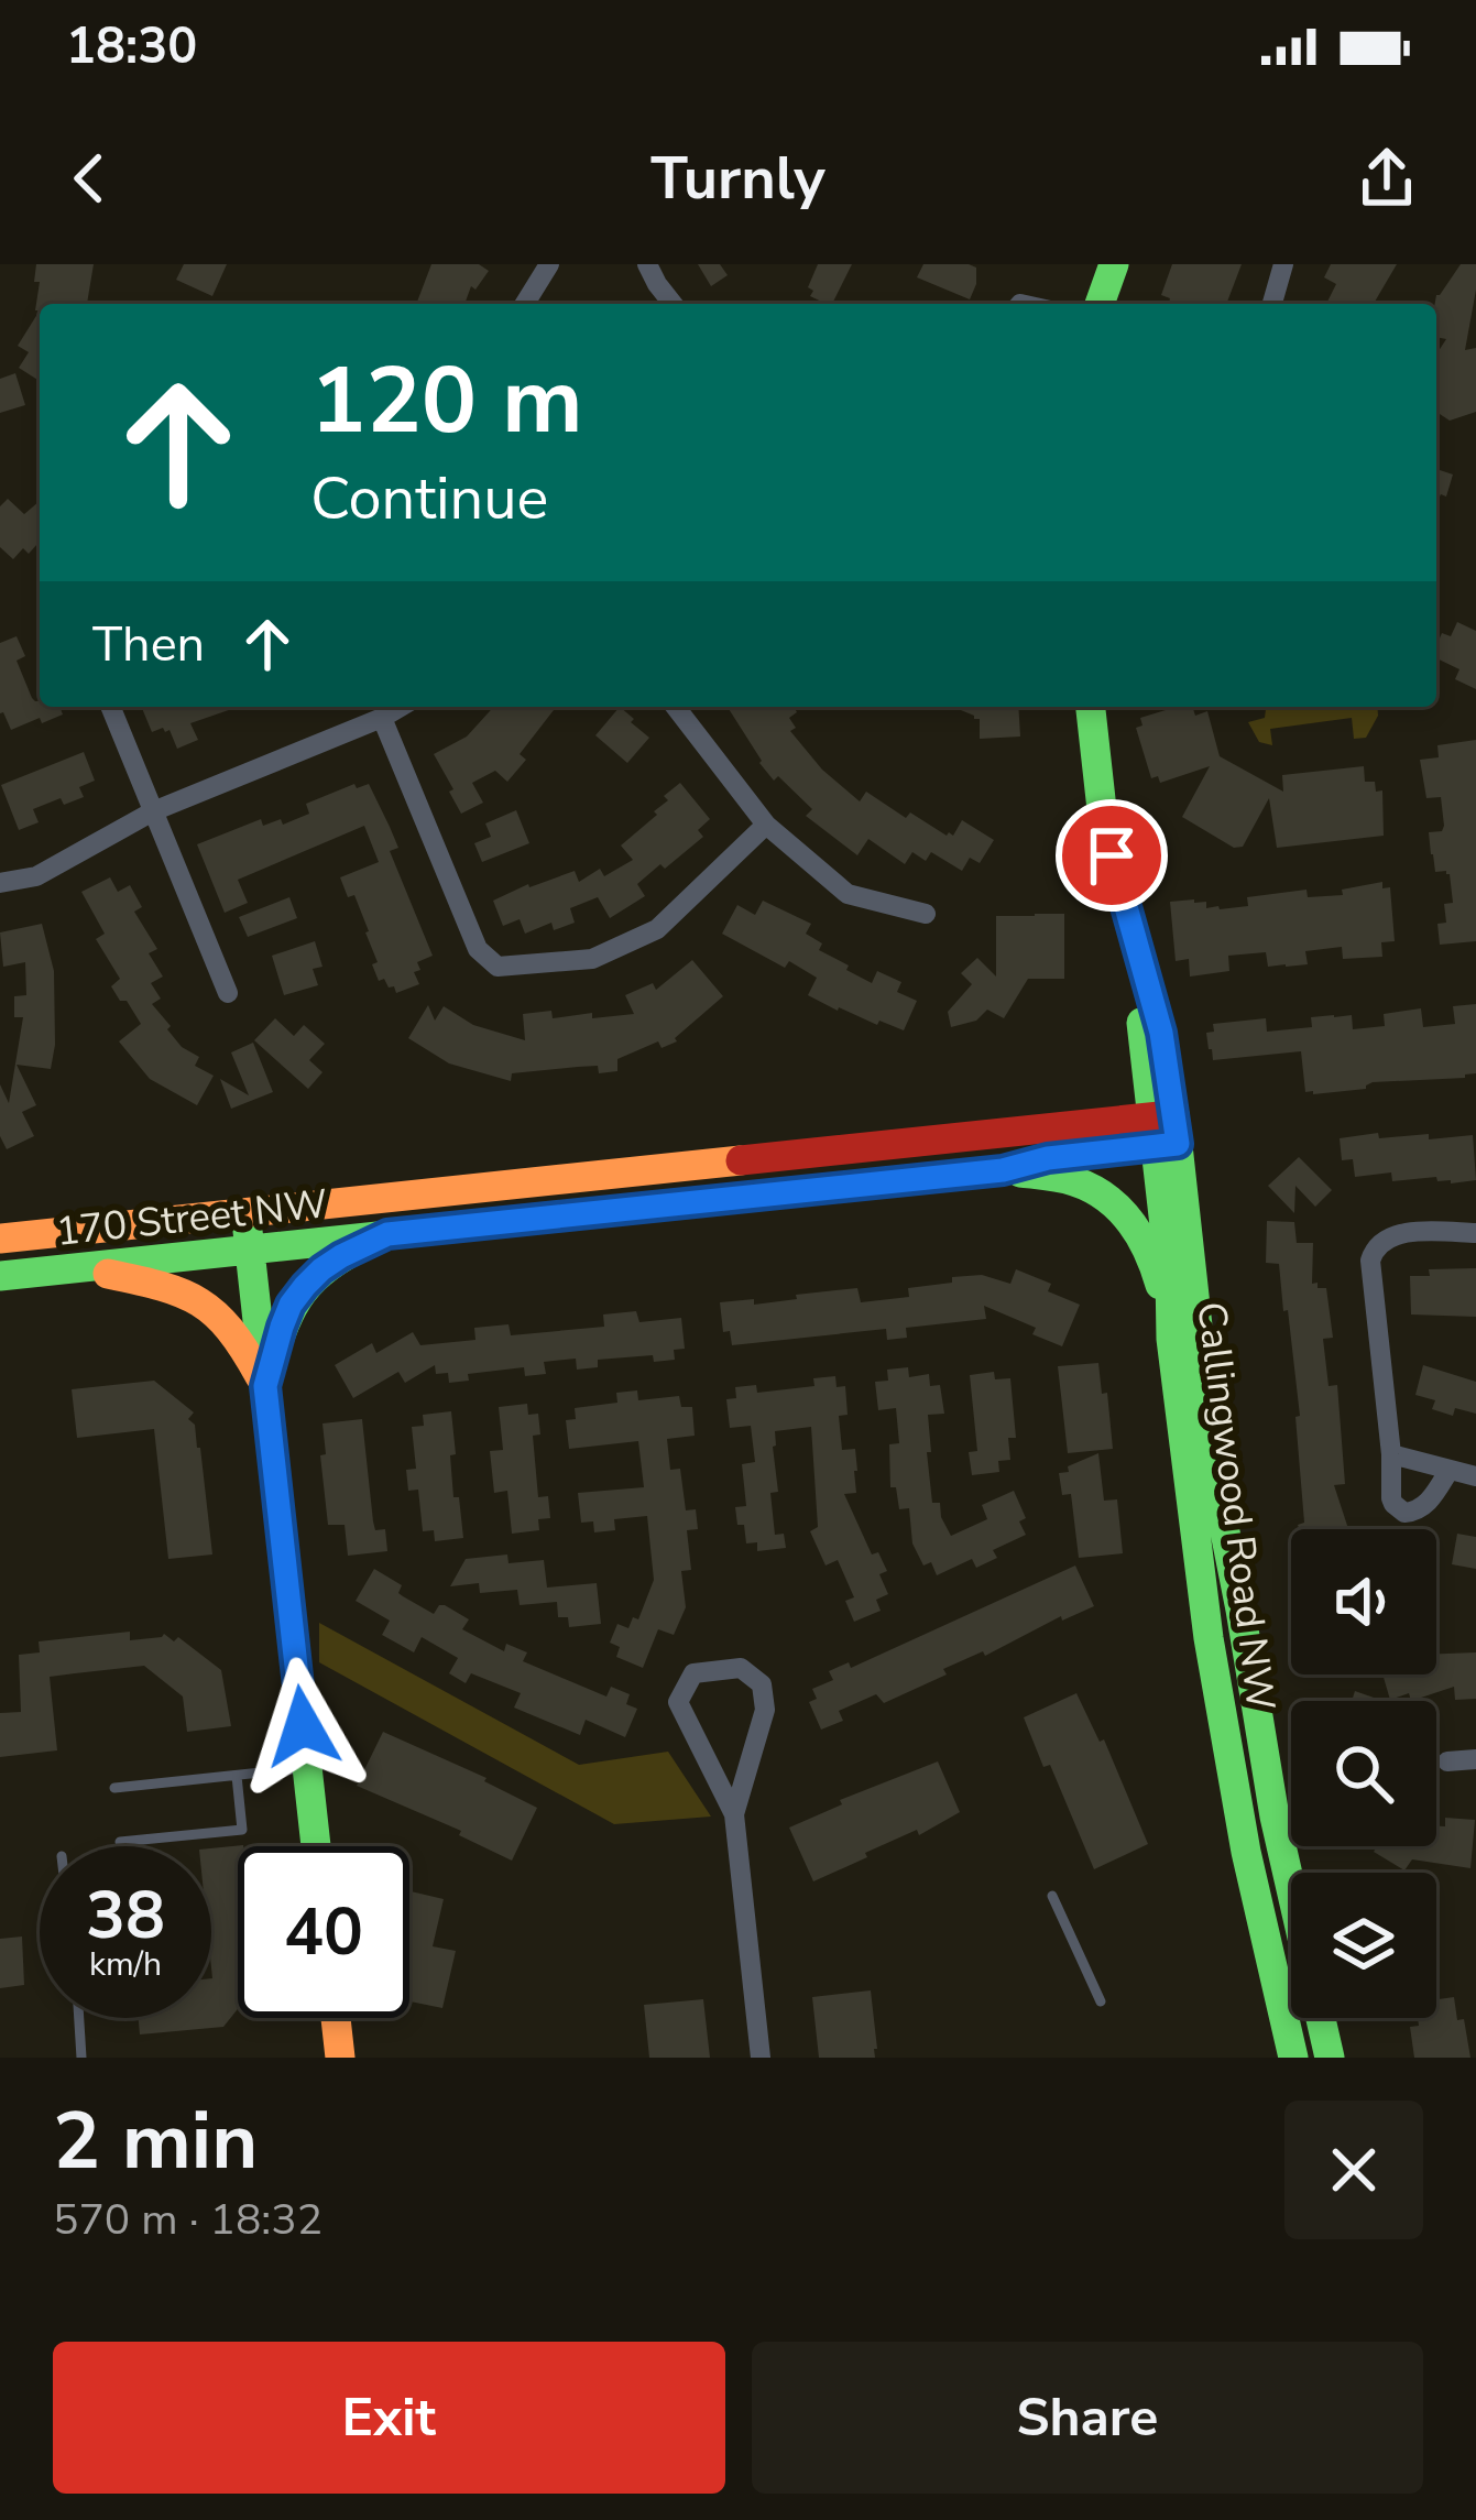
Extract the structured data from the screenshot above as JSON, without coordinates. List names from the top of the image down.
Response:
{
  "streets": {
    "main road": ["170 Street NW", "Callingwood Road NW"]
  },
  "crossings": [
    ["170 Street NW", "Callingwood Road NW"]
  ],
  "page": {
    "status": "18:30",
    "header": "Turnly",
    "turn": ["120 m", "Continue"],
    "then": "Then",
    "speed": "38 km/h",
    "limit": "40",
    "heading": ["2 min", "570 m · 18:32"],
    "buttons": ["Exit", "Share"]
  }
}
